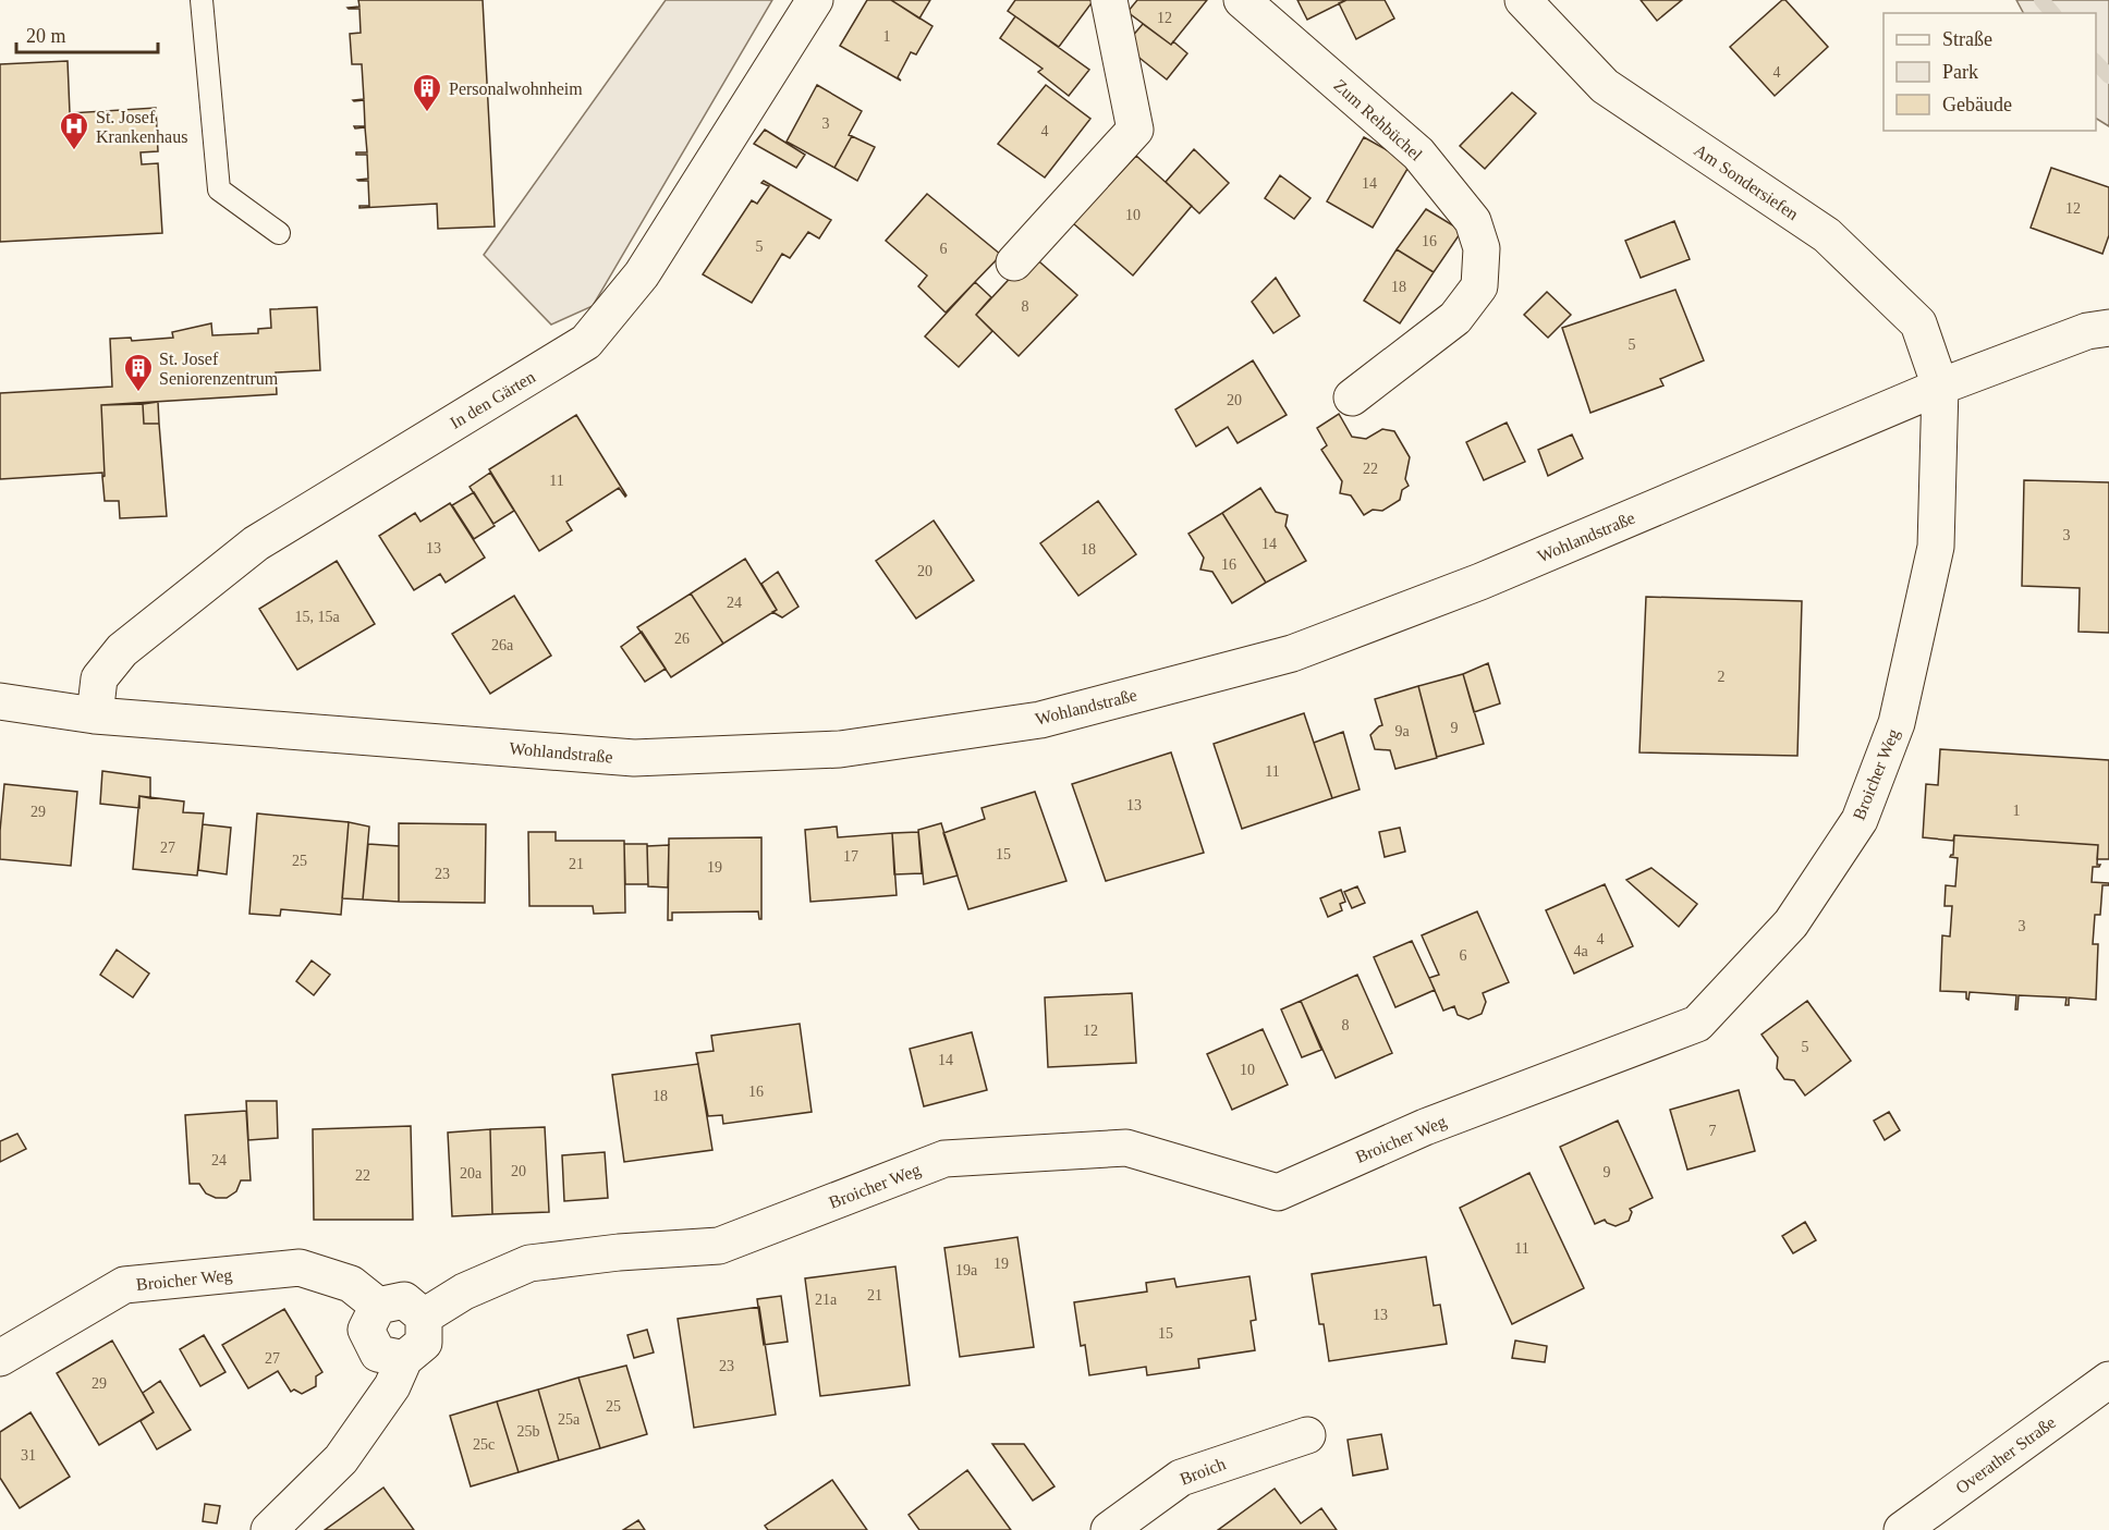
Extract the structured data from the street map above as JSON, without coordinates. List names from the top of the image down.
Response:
{
  "streets": {
    "street": [
      "Zum Rehbüchel",
      "Am Sondersiefen",
      "In den Gärten",
      "Wohlandstraße",
      "Broicher Weg",
      "Overather Straße",
      "Broich"
    ]
  },
  "crossings": [
    ["Am Sondersiefen", "Wohlandstraße"],
    ["Am Sondersiefen", "Broicher Weg"],
    ["In den Gärten", "Wohlandstraße"],
    ["Wohlandstraße", "Broicher Weg"]
  ],
  "places": {
    "building": ["Personalwohnheim", "St. Josef Seniorenzentrum"],
    "hospital": ["St. Josef Krankenhaus"]
  },
  "house_numbers": [
    "12",
    "1",
    "4",
    "3",
    "4",
    "14",
    "12",
    "10",
    "16",
    "5",
    "6",
    "18",
    "8",
    "5",
    "20",
    "22",
    "11",
    "3",
    "14",
    "13",
    "18",
    "16",
    "20",
    "24",
    "15, 15a",
    "26",
    "26a",
    "2",
    "9",
    "9a",
    "11",
    "13",
    "1",
    "29",
    "27",
    "15",
    "17",
    "25",
    "21",
    "19",
    "23",
    "3",
    "4",
    "4a",
    "6",
    "8",
    "12",
    "5",
    "14",
    "10",
    "16",
    "18",
    "7",
    "24",
    "20",
    "9",
    "20a",
    "22",
    "11",
    "19",
    "19a",
    "21",
    "21a",
    "13",
    "15",
    "27",
    "23",
    "29",
    "25",
    "25a",
    "25b",
    "25c",
    "31"
  ],
  "legend": ["Straße", "Park", "Gebäude"],
  "scale_bar": "20 m"
}
